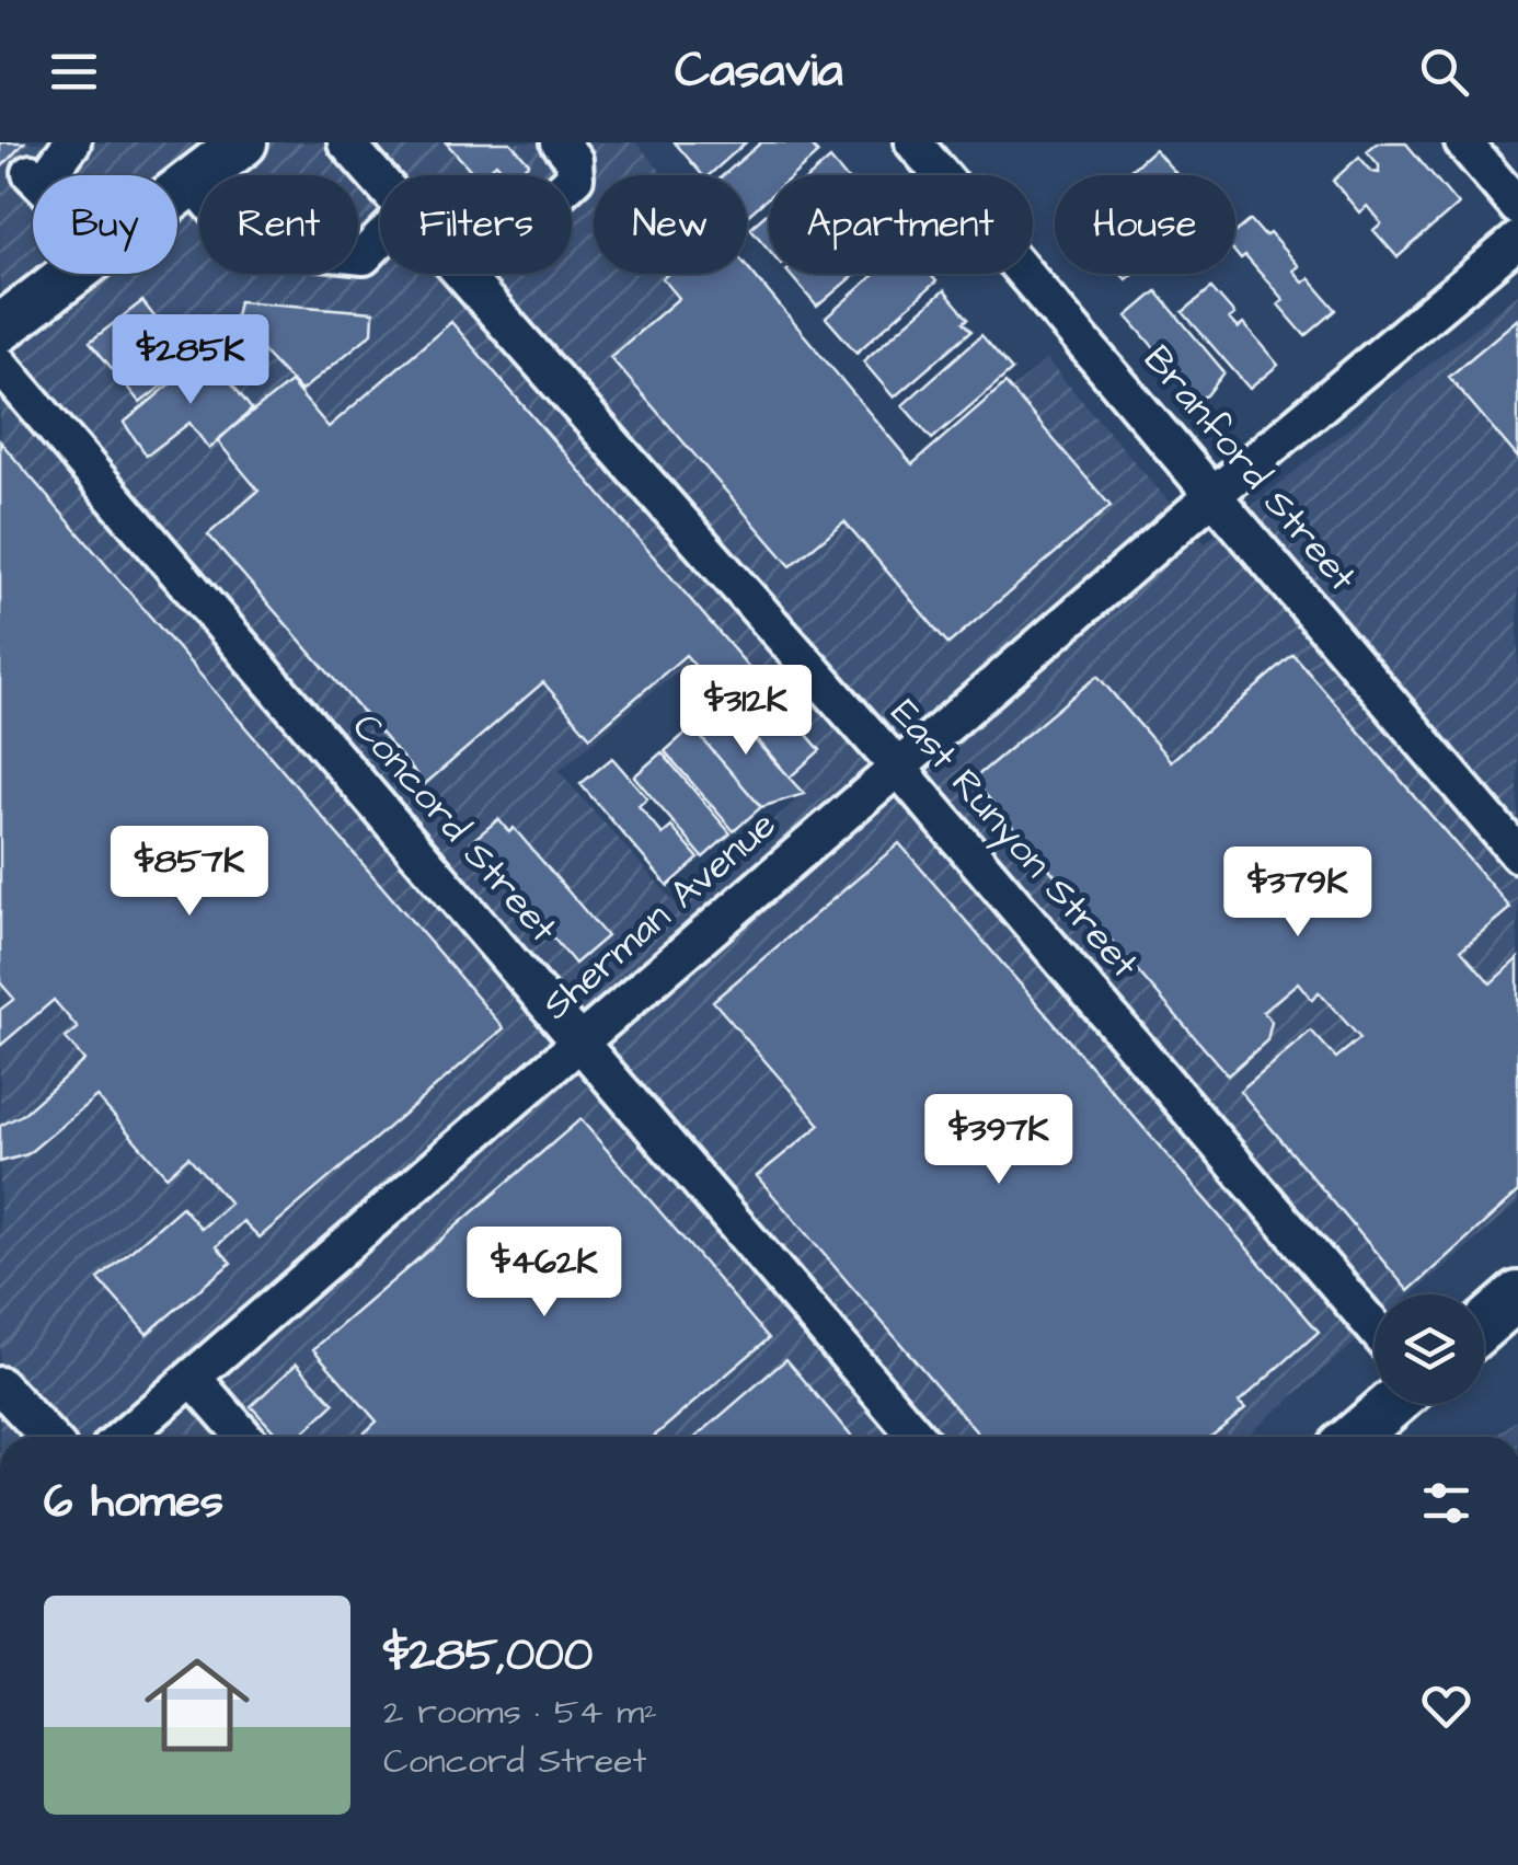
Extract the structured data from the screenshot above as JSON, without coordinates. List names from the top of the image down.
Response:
{
  "streets": {
    "street": [
      "Branford Street",
      "Concord Street",
      "East Runyon Street",
      "Sherman Avenue"
    ]
  },
  "crossings": [
    ["Branford Street", "Sherman Avenue"],
    ["Concord Street", "Sherman Avenue"],
    ["East Runyon Street", "Sherman Avenue"]
  ],
  "page": {
    "header": "Casavia",
    "chip": [
      "Buy",
      "Rent",
      "Filters",
      "New",
      "Apartment",
      "House"
    ],
    "price": [
      "$285K",
      "$312K",
      "$857K",
      "$379K",
      "$397K",
      "$462K"
    ],
    "heading": "6 homes",
    "list": [
      {
        "name": "$285,000",
        "note": "2 rooms · 54 m² · Concord Street"
      }
    ]
  }
}
